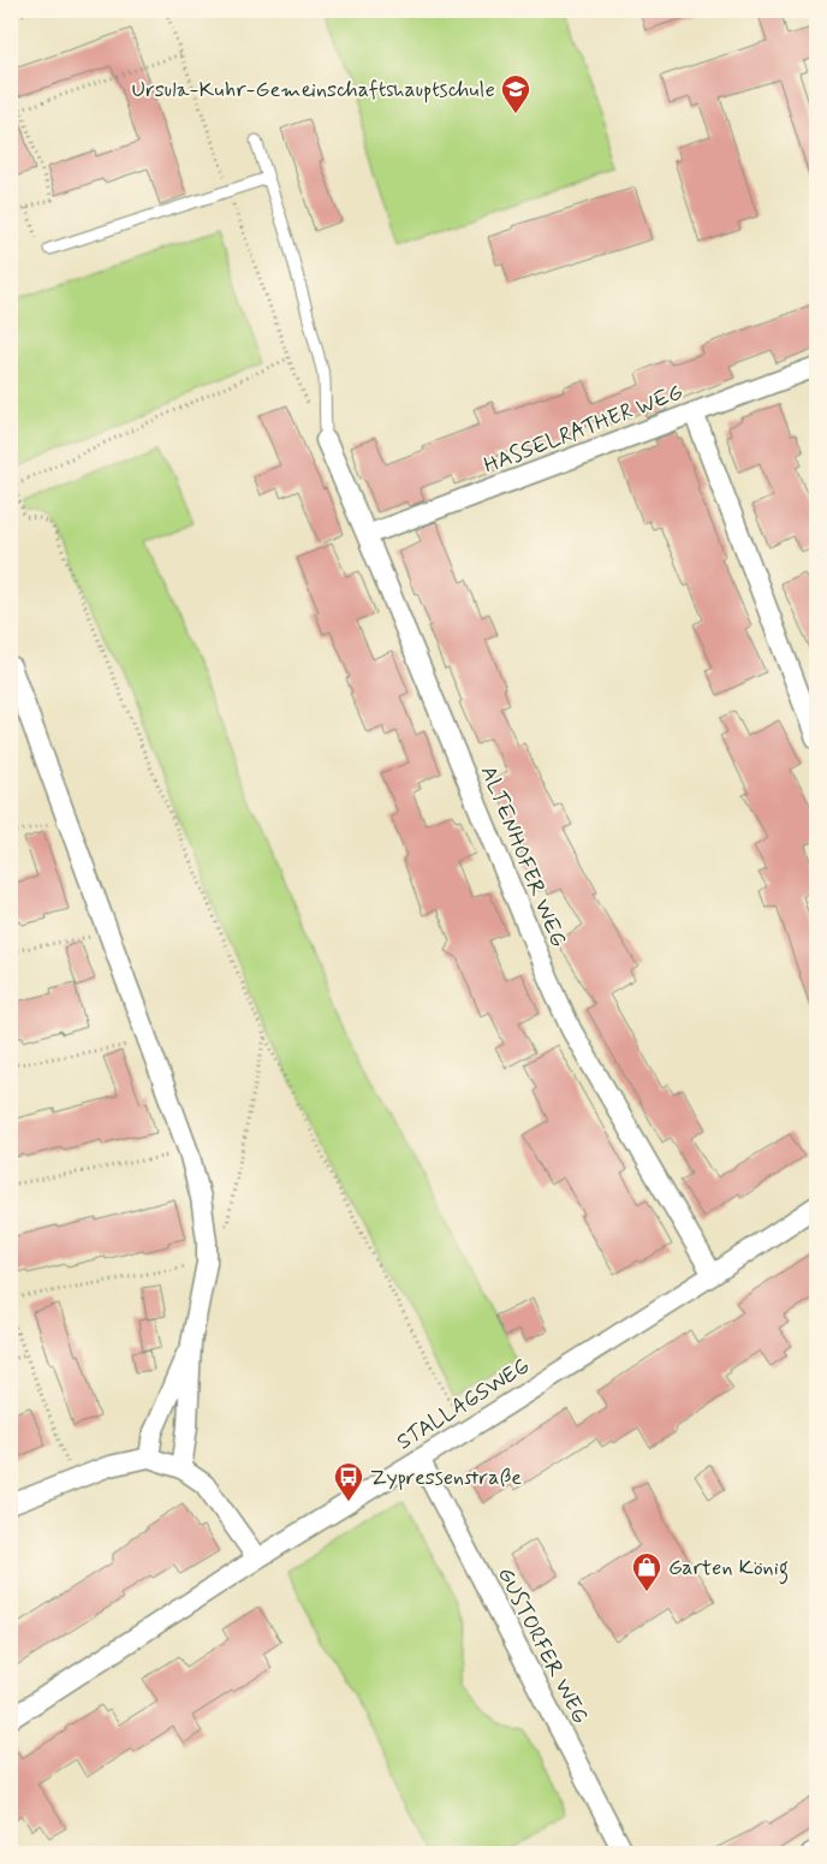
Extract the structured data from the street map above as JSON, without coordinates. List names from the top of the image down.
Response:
{
  "streets": {
    "street": [
      "HASSELRATHER WEG",
      "ALTENHOFER WEG",
      "STALLAGSWEG",
      "GUSTORFER WEG"
    ]
  },
  "crossings": [
    ["HASSELRATHER WEG", "ALTENHOFER WEG"],
    ["ALTENHOFER WEG", "STALLAGSWEG"],
    ["STALLAGSWEG", "GUSTORFER WEG"]
  ],
  "places": {
    "school or university": ["Ursula-Kuhr-Gemeinschaftshauptschule"],
    "bus stop": ["Zypressenstraße"],
    "shop": ["Garten König"]
  }
}
